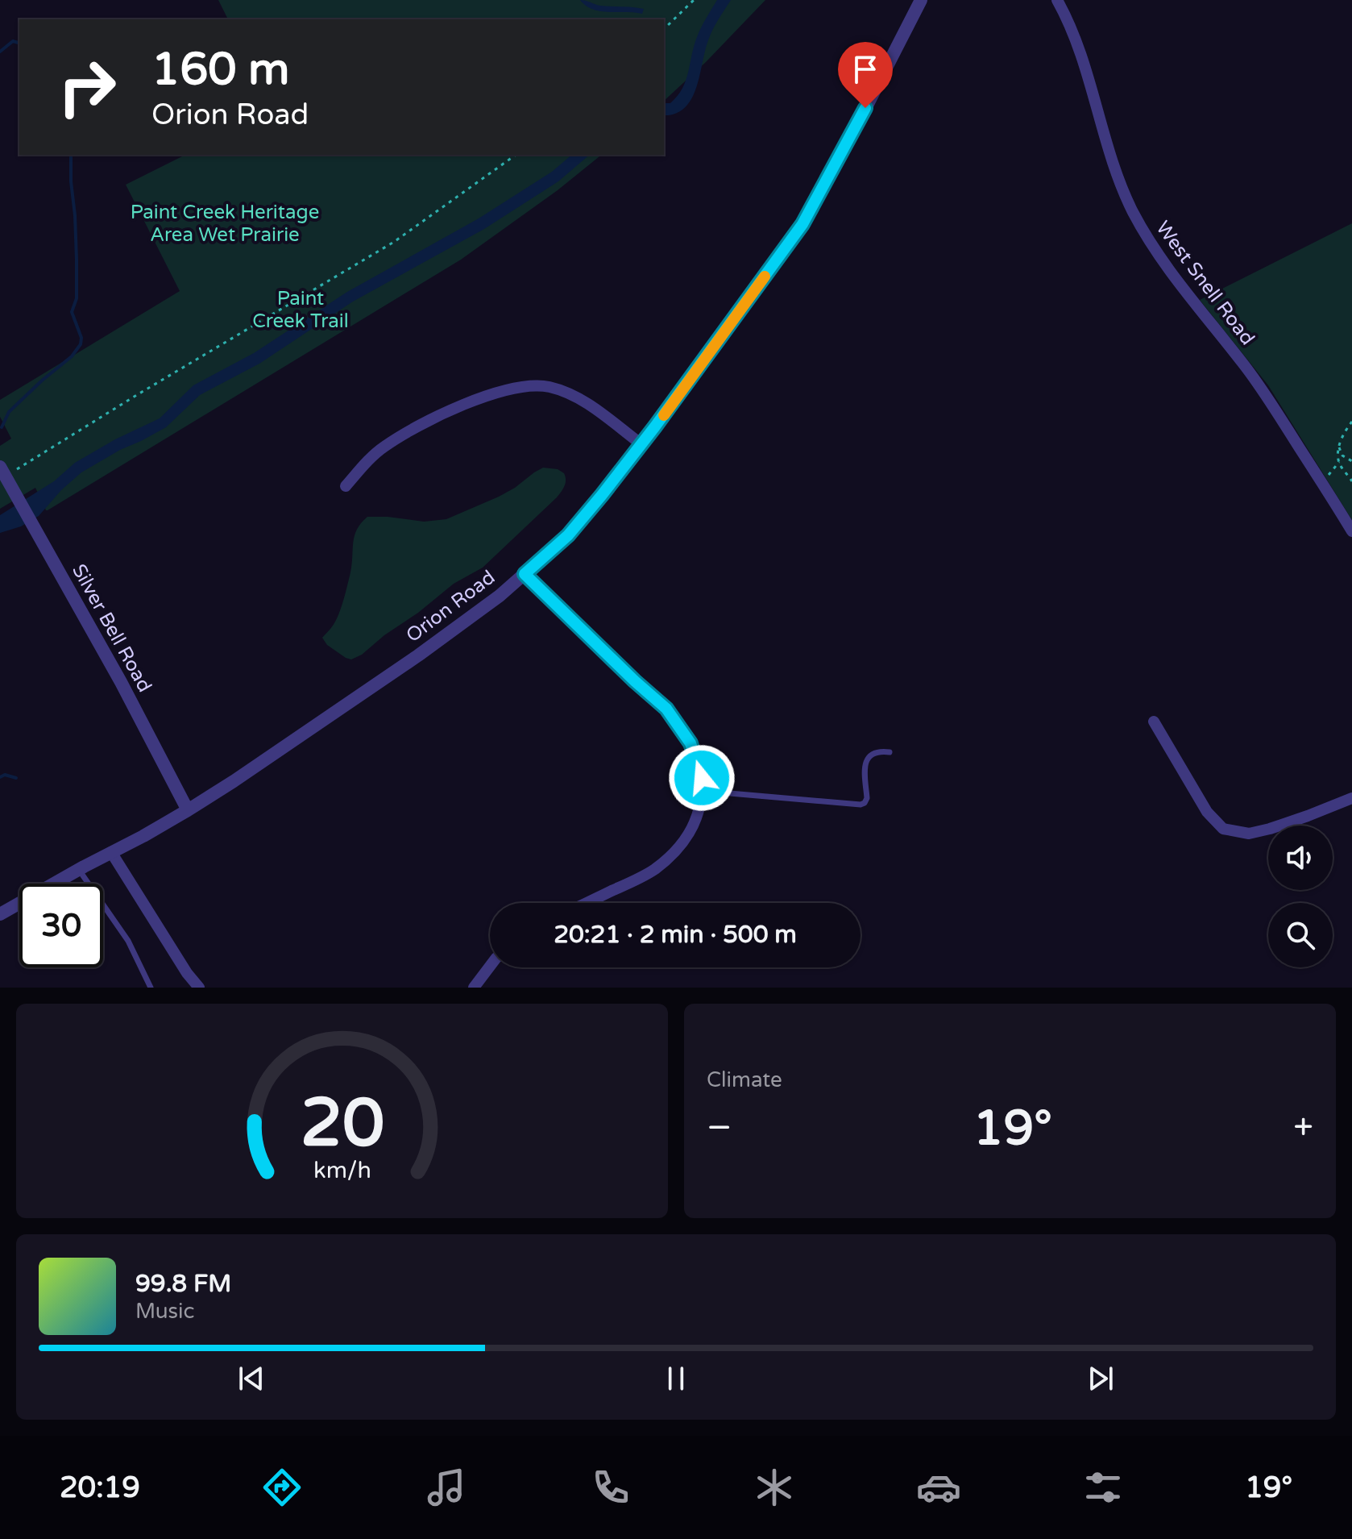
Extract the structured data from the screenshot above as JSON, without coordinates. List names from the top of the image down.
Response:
{
  "streets": {
    "street": ["West Snell Road", "Orion Road", "Silver Bell Road"]
  },
  "crossings": [
    ["Orion Road", "Silver Bell Road"]
  ],
  "parks": ["Paint Creek Heritage Area Wet Prairie", "Paint Creek Trail"],
  "page": {
    "turn": ["160 m", "Orion Road"],
    "limit": "30",
    "trip": "20:21 · 2 min · 500 m",
    "tile": "Climate",
    "heat": ["−", "19°", "+"],
    "song": ["99.8 FM", "Music"],
    "tabs": ["20:19", "19°"],
    "gauge": ["20", "km/h"]
  }
}
